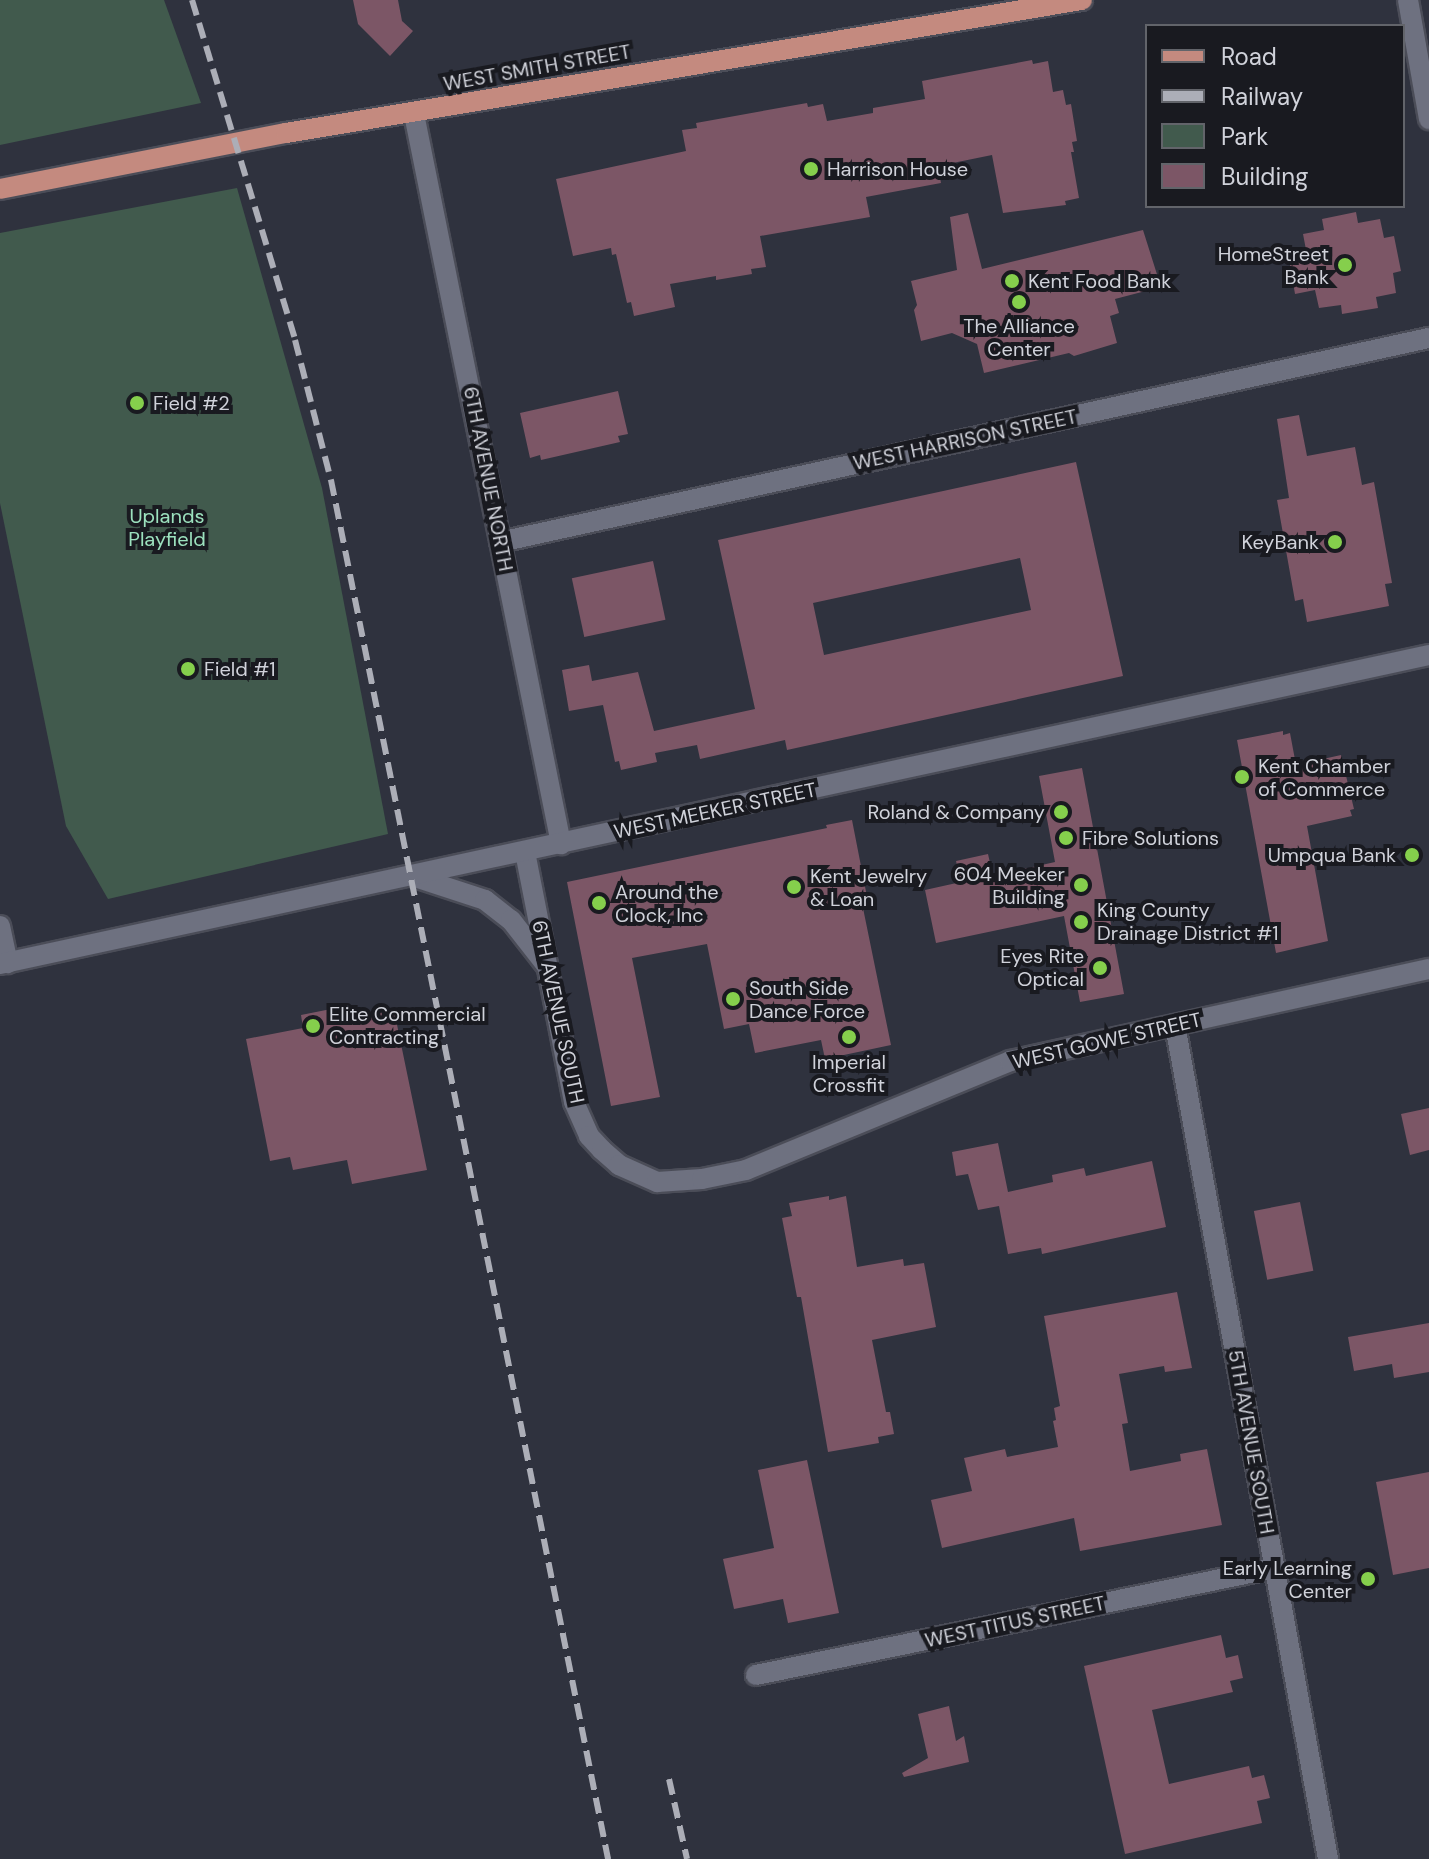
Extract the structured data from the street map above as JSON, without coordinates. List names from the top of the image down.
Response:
{
  "streets": {
    "main road": ["WEST SMITH STREET"],
    "street": [
      "WEST HARRISON STREET",
      "6TH AVENUE NORTH",
      "WEST MEEKER STREET",
      "6TH AVENUE SOUTH",
      "WEST GOWE STREET",
      "5TH AVENUE SOUTH",
      "WEST TITUS STREET"
    ]
  },
  "crossings": [
    ["WEST SMITH STREET", "6TH AVENUE NORTH"],
    ["WEST HARRISON STREET", "6TH AVENUE NORTH"],
    ["6TH AVENUE NORTH", "WEST MEEKER STREET"],
    ["WEST MEEKER STREET", "6TH AVENUE SOUTH"],
    ["6TH AVENUE SOUTH", "WEST GOWE STREET"],
    ["WEST GOWE STREET", "5TH AVENUE SOUTH"],
    ["5TH AVENUE SOUTH", "WEST TITUS STREET"]
  ],
  "parks": ["Uplands Playfield"],
  "places": [
    "Harrison House",
    "HomeStreet Bank",
    "Kent Food Bank",
    "The Alliance Center",
    "Field #2",
    "KeyBank",
    "Field #1",
    "Kent Chamber of Commerce",
    "Roland & Company",
    "Fibre Solutions",
    "Umpqua Bank",
    "604 Meeker Building",
    "Kent Jewelry & Loan",
    "Around the Clock, Inc",
    "King County Drainage District #1",
    "Eyes Rite Optical",
    "South Side Dance Force",
    "Elite Commercial Contracting",
    "Imperial Crossfit",
    "Early Learning Center"
  ],
  "legend": [
    "Road",
    "Railway",
    "Park",
    "Building"
  ]
}
